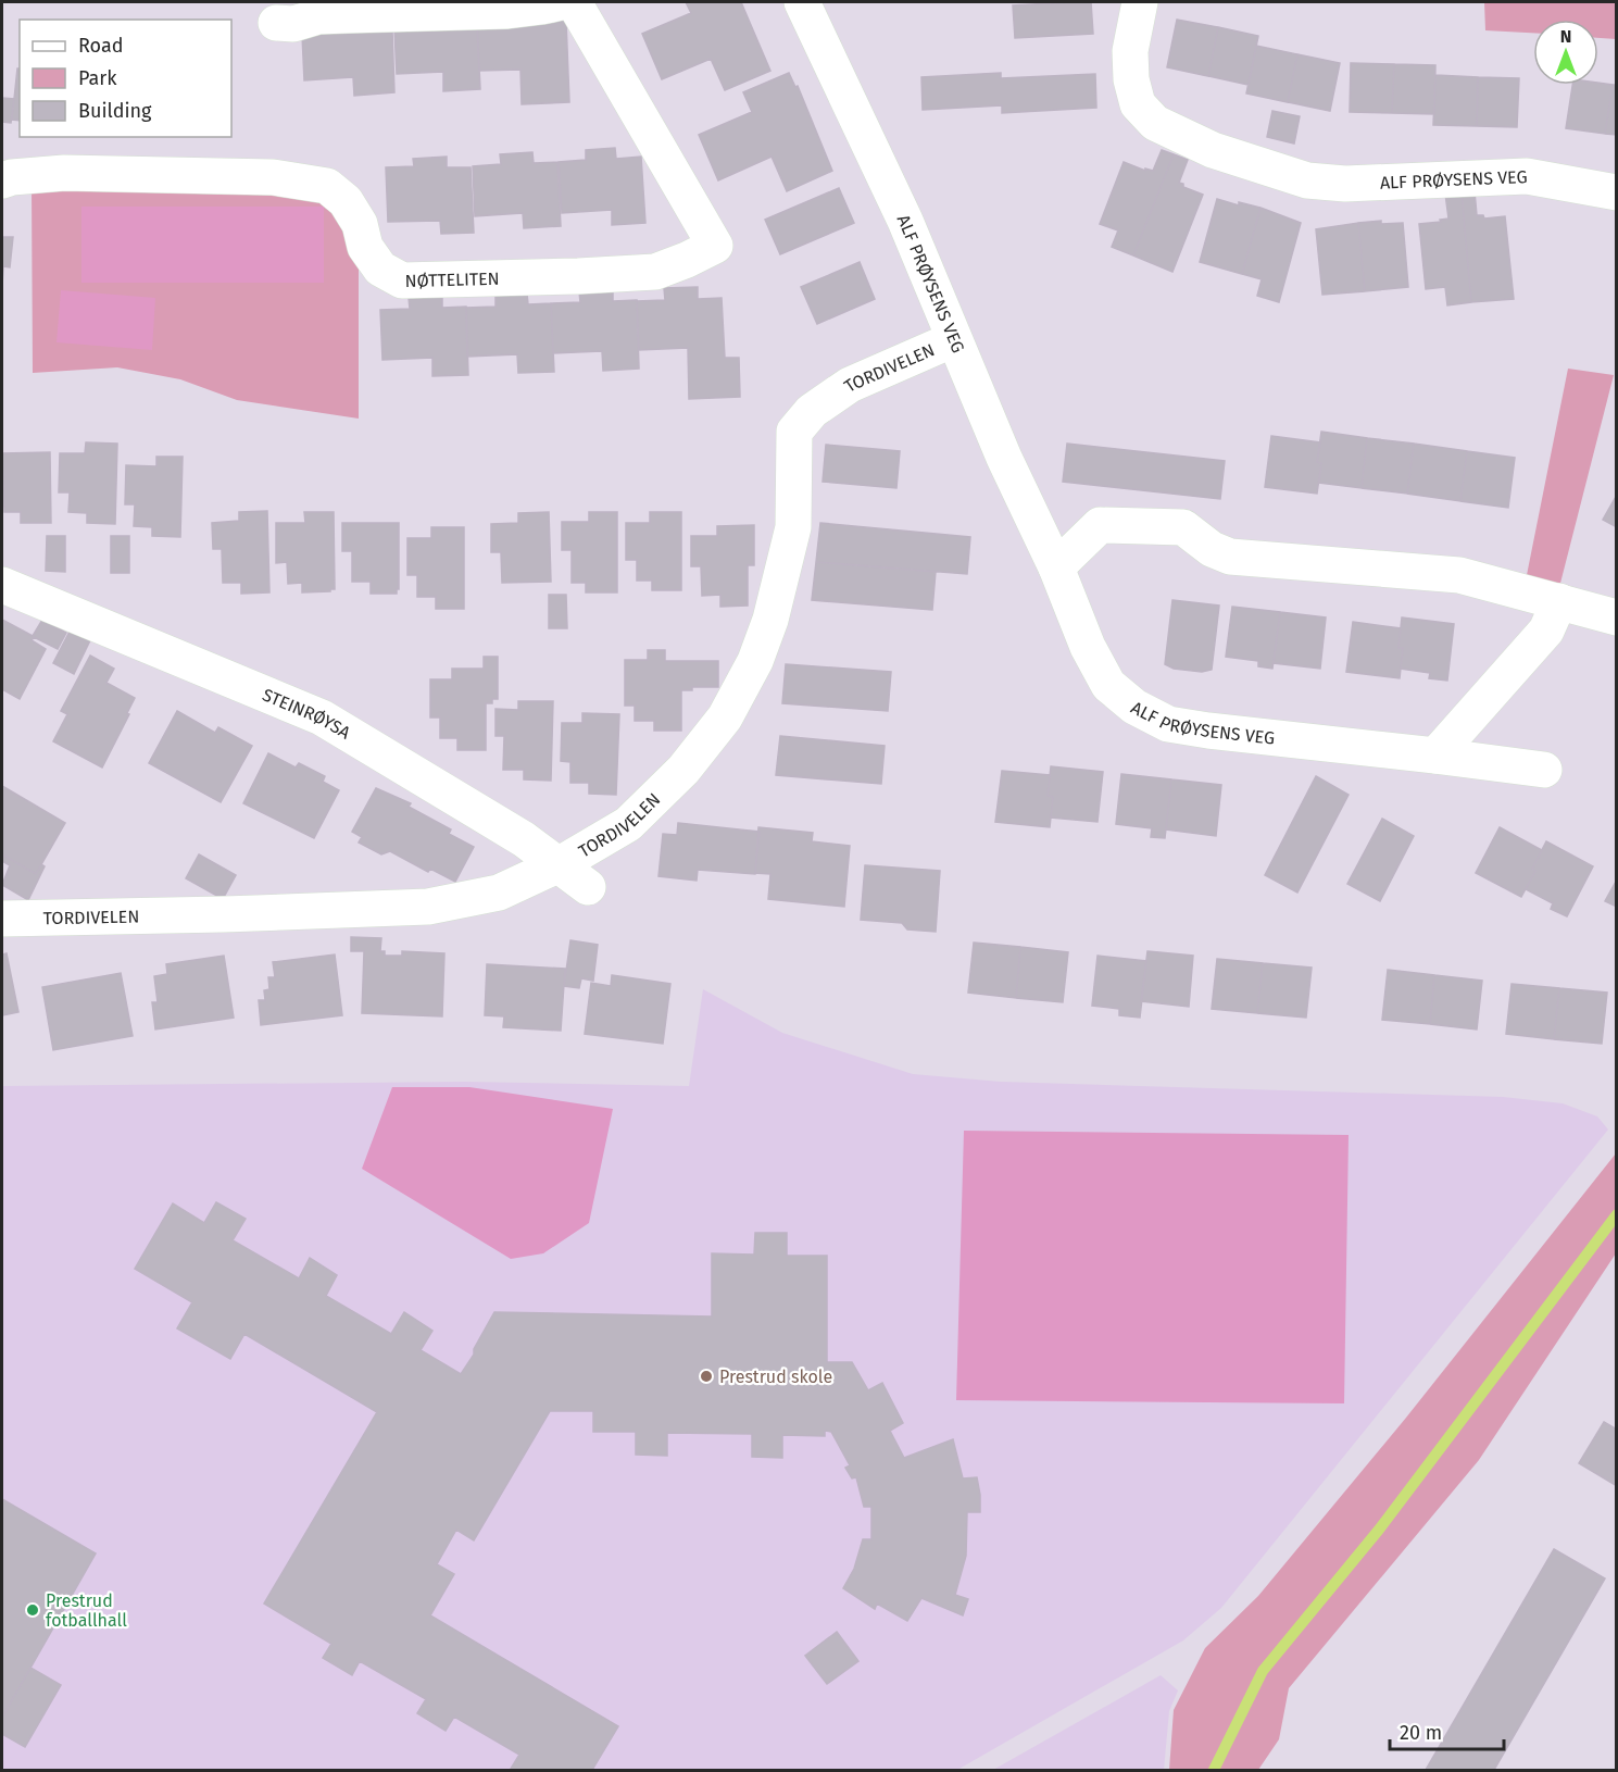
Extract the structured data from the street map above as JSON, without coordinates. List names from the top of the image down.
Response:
{
  "streets": {
    "street": [
      "ALF PRØYSENS VEG",
      "NØTTELITEN",
      "TORDIVELEN",
      "STEINRØYSA"
    ]
  },
  "crossings": [
    ["ALF PRØYSENS VEG", "TORDIVELEN"],
    ["TORDIVELEN", "STEINRØYSA"]
  ],
  "places": ["Prestrud skole", "Prestrud fotballhall"],
  "legend": ["Road", "Park", "Building"],
  "scale_bar": "20 m",
  "north": "top"
}
